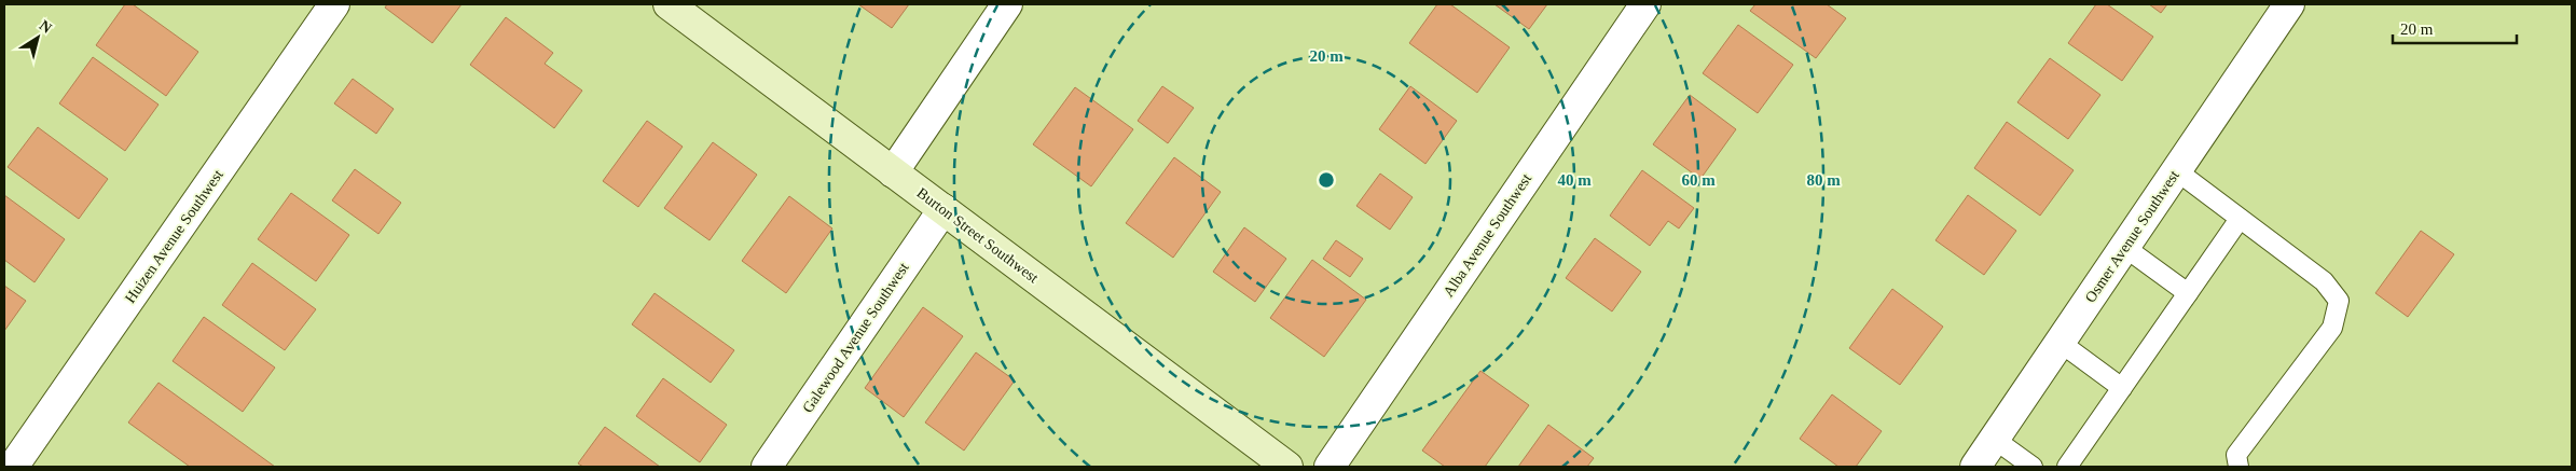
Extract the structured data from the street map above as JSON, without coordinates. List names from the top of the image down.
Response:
{
  "streets": {
    "main road": ["Burton Street Southwest"],
    "street": [
      "Alba Avenue Southwest",
      "Huizen Avenue Southwest",
      "Osmer Avenue Southwest",
      "Galewood Avenue Southwest"
    ]
  },
  "crossings": [
    ["Burton Street Southwest", "Galewood Avenue Southwest"]
  ],
  "scale_bar": "20 m",
  "north": "top right",
  "rings": [
    "20 m",
    "40 m",
    "60 m",
    "80 m"
  ]
}
